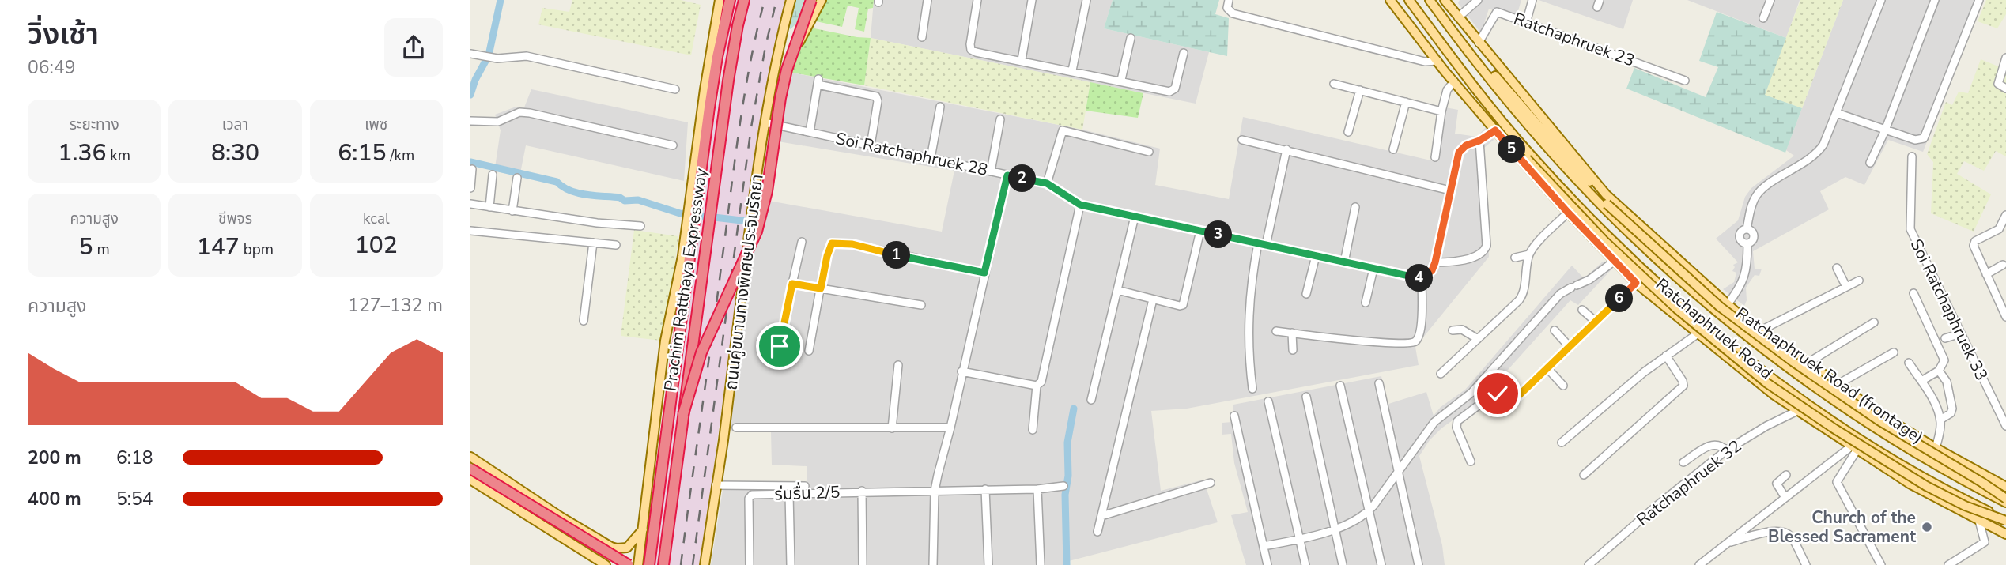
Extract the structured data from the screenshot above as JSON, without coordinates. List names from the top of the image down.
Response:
{
  "streets": {
    "highway": ["Prachim Ratthaya Expressway"],
    "main road": ["ถนนคู่ขนานทางพิเศษประจิมรัถยา", "Ratchaphruek Road", "Ratchaphruek Road (frontage)"],
    "street": [
      "Ratchaphruek 23",
      "Soi Ratchaphruek 28",
      "Soi Ratchaphruek 33",
      "Ratchaphruek 32",
      "ร่มรื่น 2/5"
    ]
  },
  "crossings": [
    ["Ratchaphruek 23", "Ratchaphruek Road (frontage)"],
    ["Soi Ratchaphruek 28", "ถนนคู่ขนานทางพิเศษประจิมรัถยา"]
  ],
  "places": ["Church of the Blessed Sacrament"],
  "page": {
    "heading": ["วิ่งเช้า", "06:49"],
    "stats": [
      ["ระยะทาง", "1.36 km"],
      ["เวลา", "8:30"],
      ["เพซ", "6:15 /km"],
      ["ความสูง", "5 m"],
      ["ชีพจร", "147 bpm"],
      ["kcal", "102"]
    ],
    "pins": [
      "5",
      "2",
      "3",
      "1",
      "4",
      "6"
    ],
    "chart": ["ความสูง", "127–132 m"],
    "list": [
      {
        "name": "200 m",
        "note": "6:18"
      },
      {
        "name": "400 m",
        "note": "5:54"
      }
    ]
  }
}
